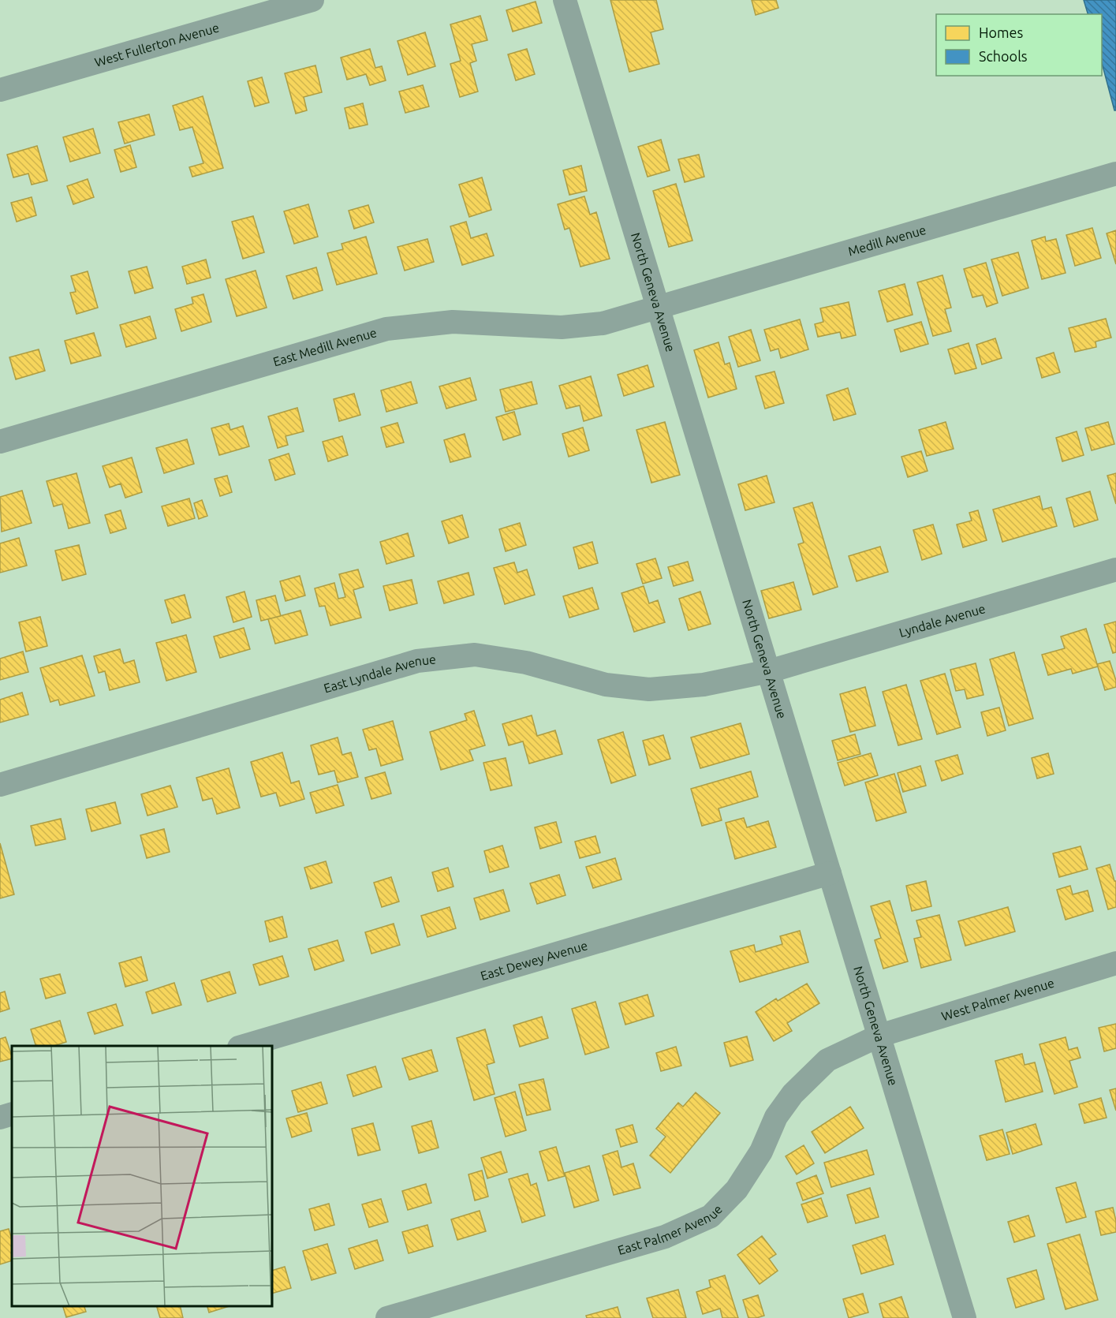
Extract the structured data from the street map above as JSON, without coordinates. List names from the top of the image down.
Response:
{
  "streets": {
    "street": [
      "West Fullerton Avenue",
      "Medill Avenue",
      "North Geneva Avenue",
      "East Medill Avenue",
      "Lyndale Avenue",
      "East Lyndale Avenue",
      "East Dewey Avenue",
      "West Palmer Avenue",
      "East Palmer Avenue"
    ]
  },
  "crossings": [
    ["Medill Avenue", "North Geneva Avenue"],
    ["Medill Avenue", "East Medill Avenue"],
    ["North Geneva Avenue", "East Medill Avenue"],
    ["North Geneva Avenue", "Lyndale Avenue"],
    ["North Geneva Avenue", "East Lyndale Avenue"],
    ["North Geneva Avenue", "East Dewey Avenue"],
    ["North Geneva Avenue", "West Palmer Avenue"],
    ["North Geneva Avenue", "East Palmer Avenue"],
    ["Lyndale Avenue", "East Lyndale Avenue"],
    ["West Palmer Avenue", "East Palmer Avenue"]
  ],
  "legend": ["Homes", "Schools"]
}
